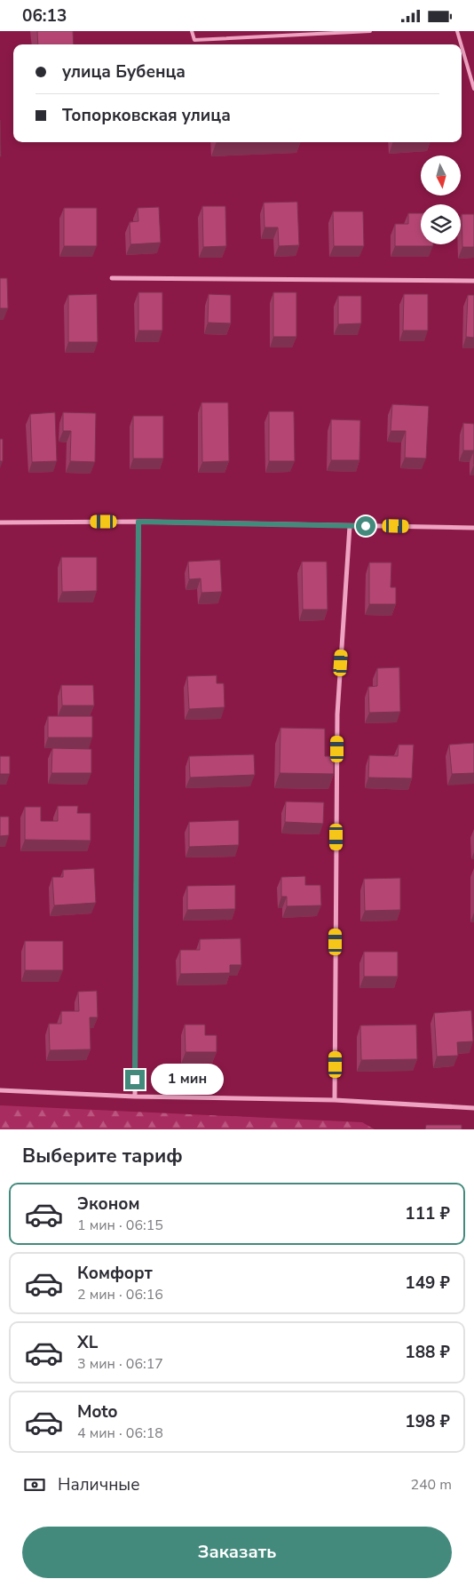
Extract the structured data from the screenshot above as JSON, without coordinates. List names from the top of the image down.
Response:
{
  "north": "bottom",
  "page": {
    "status": "06:13",
    "banner": ["улица Бубенца", "Топорковская улица"],
    "bubble": "1 мин",
    "heading": "Выберите тариф",
    "list": [
      {
        "name": "Эконом",
        "note": "1 мин · 06:15",
        "value": "111 ₽"
      },
      {
        "name": "Комфорт",
        "note": "2 мин · 06:16",
        "value": "149 ₽"
      },
      {
        "name": "XL",
        "note": "3 мин · 06:17",
        "value": "188 ₽"
      },
      {
        "name": "Moto",
        "note": "4 мин · 06:18",
        "value": "198 ₽"
      }
    ],
    "pay": ["Наличные", "240 m"],
    "buttons": "Заказать"
  }
}
